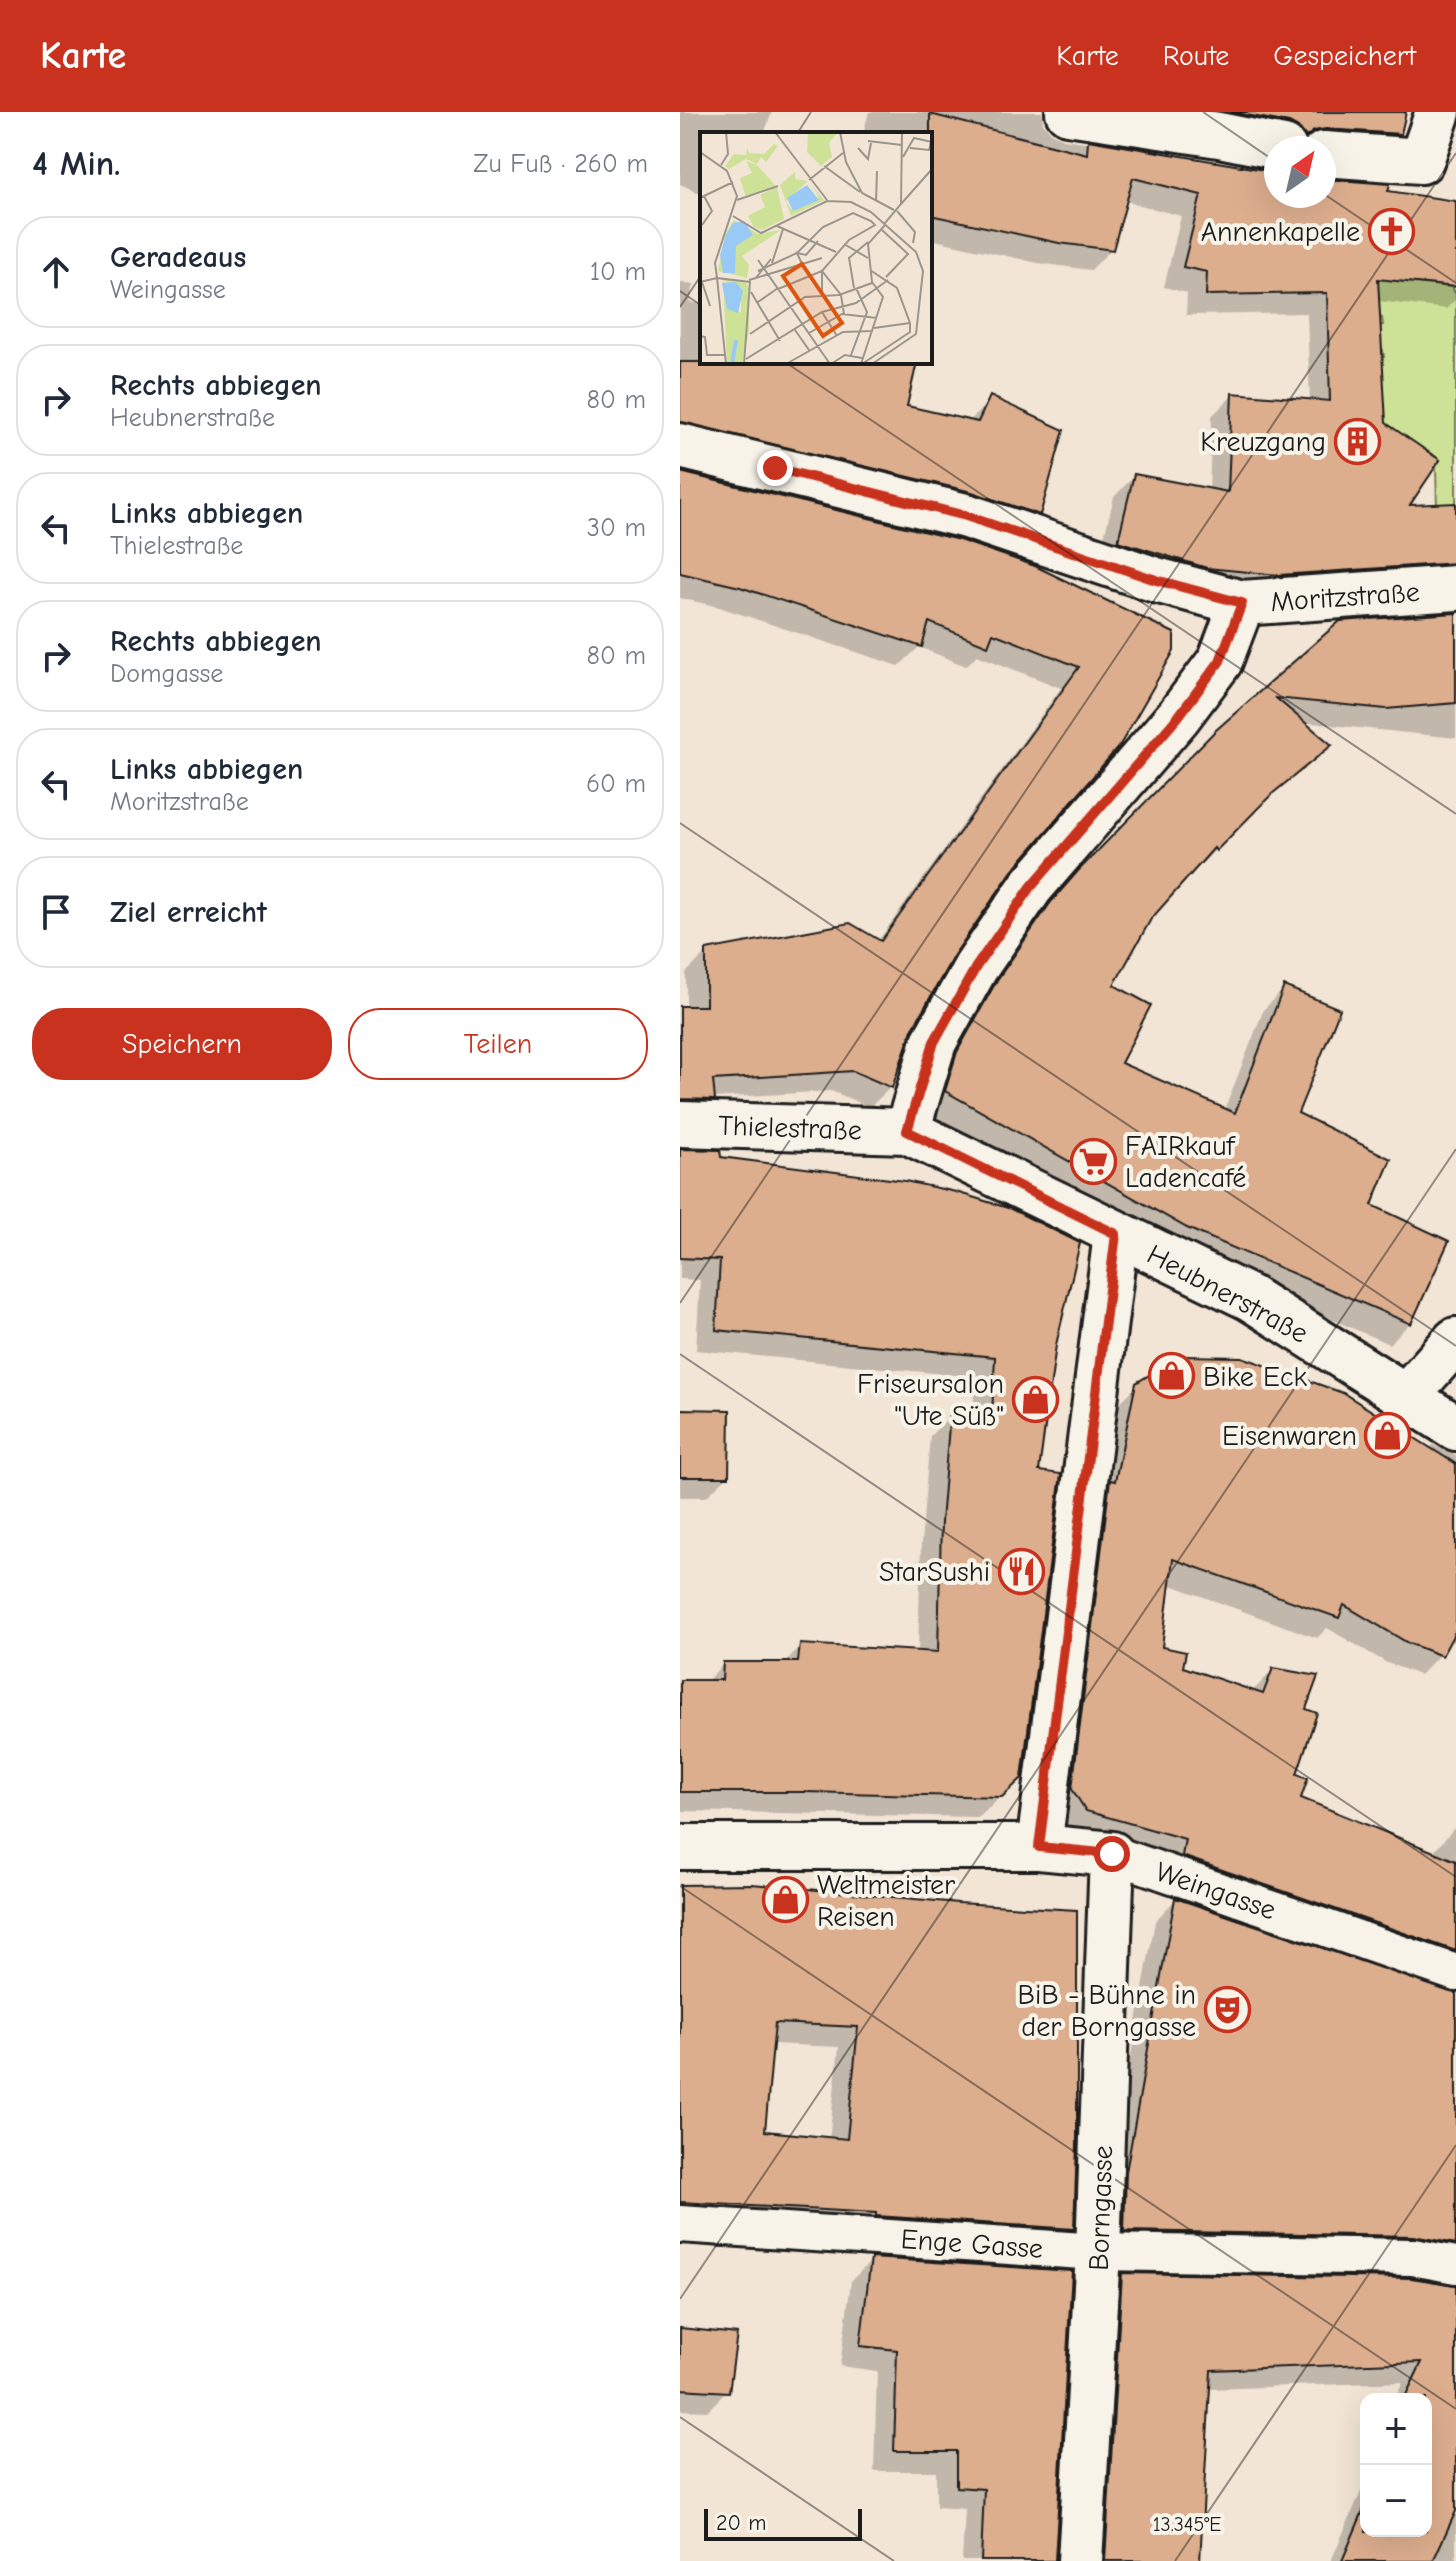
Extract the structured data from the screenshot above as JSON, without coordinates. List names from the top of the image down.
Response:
{
  "streets": {
    "street": [
      "Moritzstraße",
      "Thielestraße",
      "Heubnerstraße",
      "Weingasse",
      "Borngasse",
      "Enge Gasse"
    ]
  },
  "crossings": [
    ["Thielestraße", "Heubnerstraße"],
    ["Heubnerstraße", "Weingasse"],
    ["Weingasse", "Borngasse"],
    ["Borngasse", "Enge Gasse"]
  ],
  "places": {
    "church": ["Annenkapelle"],
    "building": ["Kreuzgang"],
    "supermarket": ["FAIRkauf Ladencafé"],
    "shop": [
      "Bike Eck",
      "Friseursalon \"Ute Süß\"",
      "Eisenwaren",
      "Weltmeister Reisen"
    ],
    "restaurant": ["StarSushi"],
    "theatre": ["BiB - Bühne in der Borngasse"]
  },
  "scale_bar": "20 m",
  "north": "top right",
  "page": {
    "header": "Karte",
    "nav": ["Karte", "Route", "Gespeichert"],
    "heading": ["4 Min.", "Zu Fuß · 260 m"],
    "list": [
      ["Geradeaus", "Weingasse", "10 m"],
      ["Rechts abbiegen", "Heubnerstraße", "80 m"],
      ["Links abbiegen", "Thielestraße", "30 m"],
      ["Rechts abbiegen", "Domgasse", "80 m"],
      ["Links abbiegen", "Moritzstraße", "60 m"],
      "Ziel erreicht"
    ],
    "buttons": ["Speichern", "Teilen"],
    "map_buttons": ["+", "−"],
    "scale": "20 m"
  },
  "coordinates": ["13.345°E"]
}
